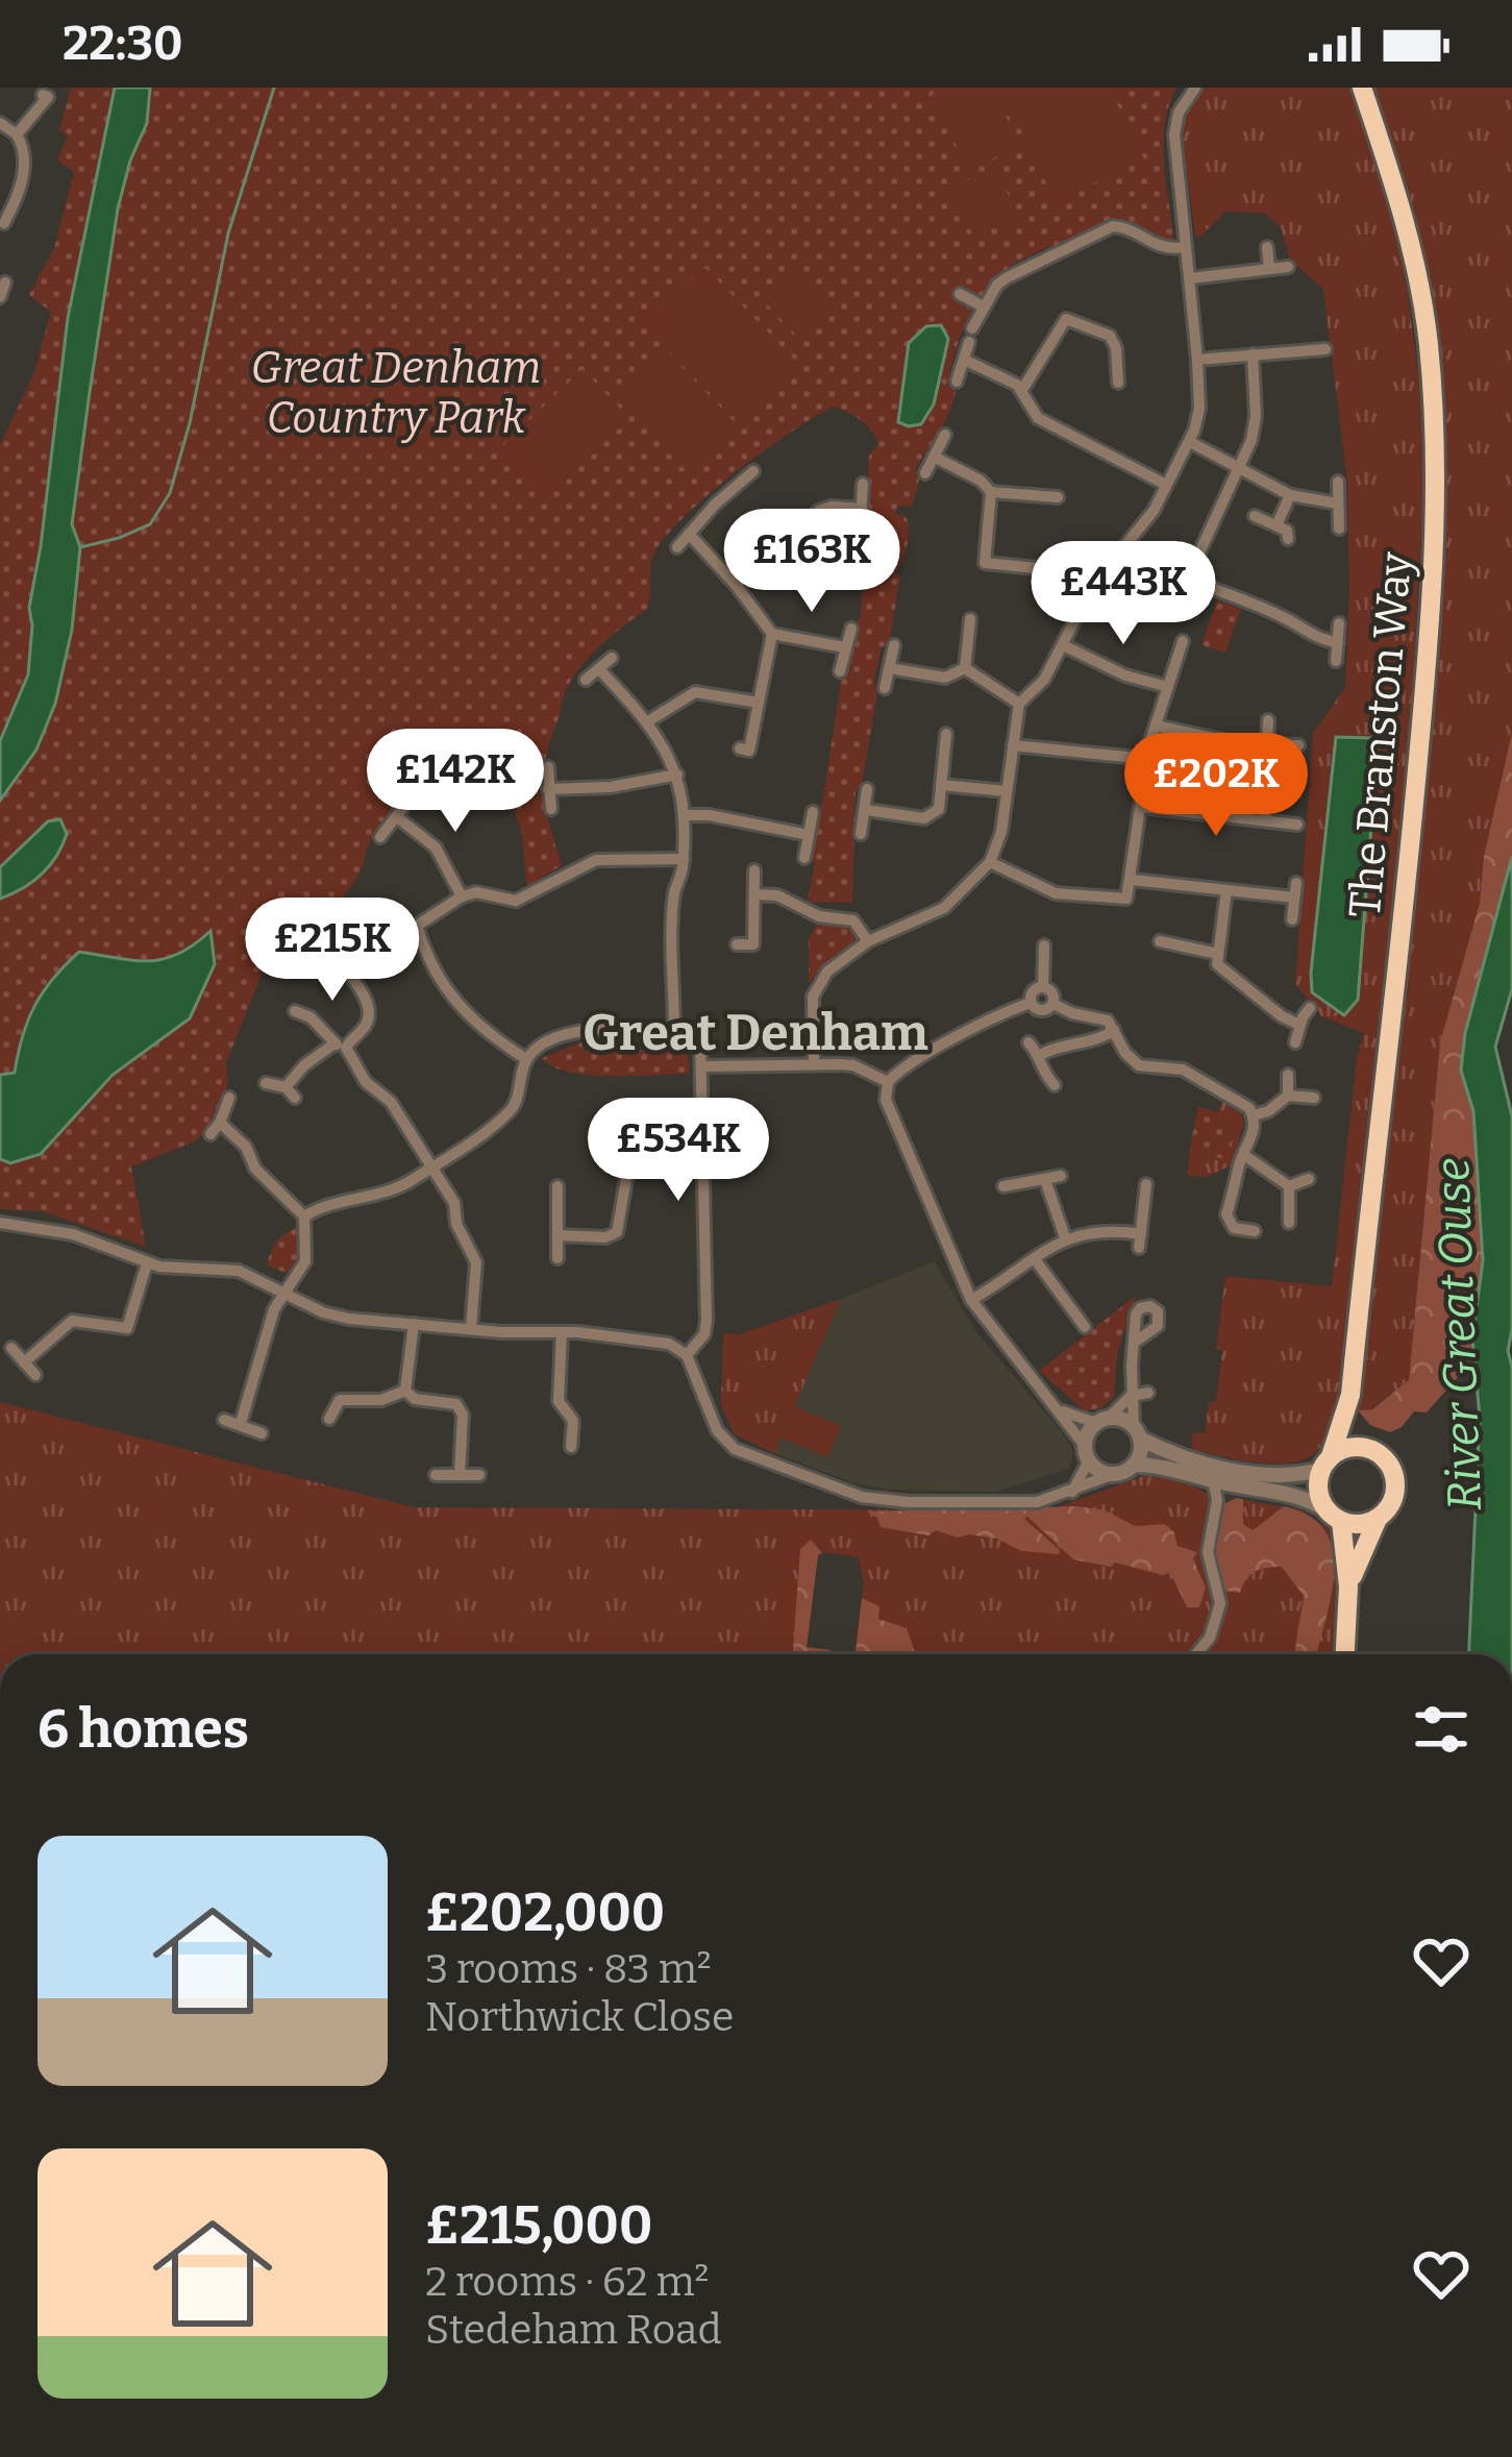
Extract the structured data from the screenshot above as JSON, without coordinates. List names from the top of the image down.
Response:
{
  "streets": {
    "highway": ["The Branston Way"]
  },
  "districts": ["Great Denham"],
  "water": ["River Great Ouse"],
  "parks": ["Great Denham Country Park"],
  "page": {
    "status": "22:30",
    "price": [
      "£163K",
      "£443K",
      "£142K",
      "£202K",
      "£215K",
      "£534K"
    ],
    "heading": "6 homes",
    "list": [
      {
        "name": "£202,000",
        "note": "3 rooms · 83 m² · Northwick Close"
      },
      {
        "name": "£215,000",
        "note": "2 rooms · 62 m² · Stedeham Road"
      }
    ]
  }
}
